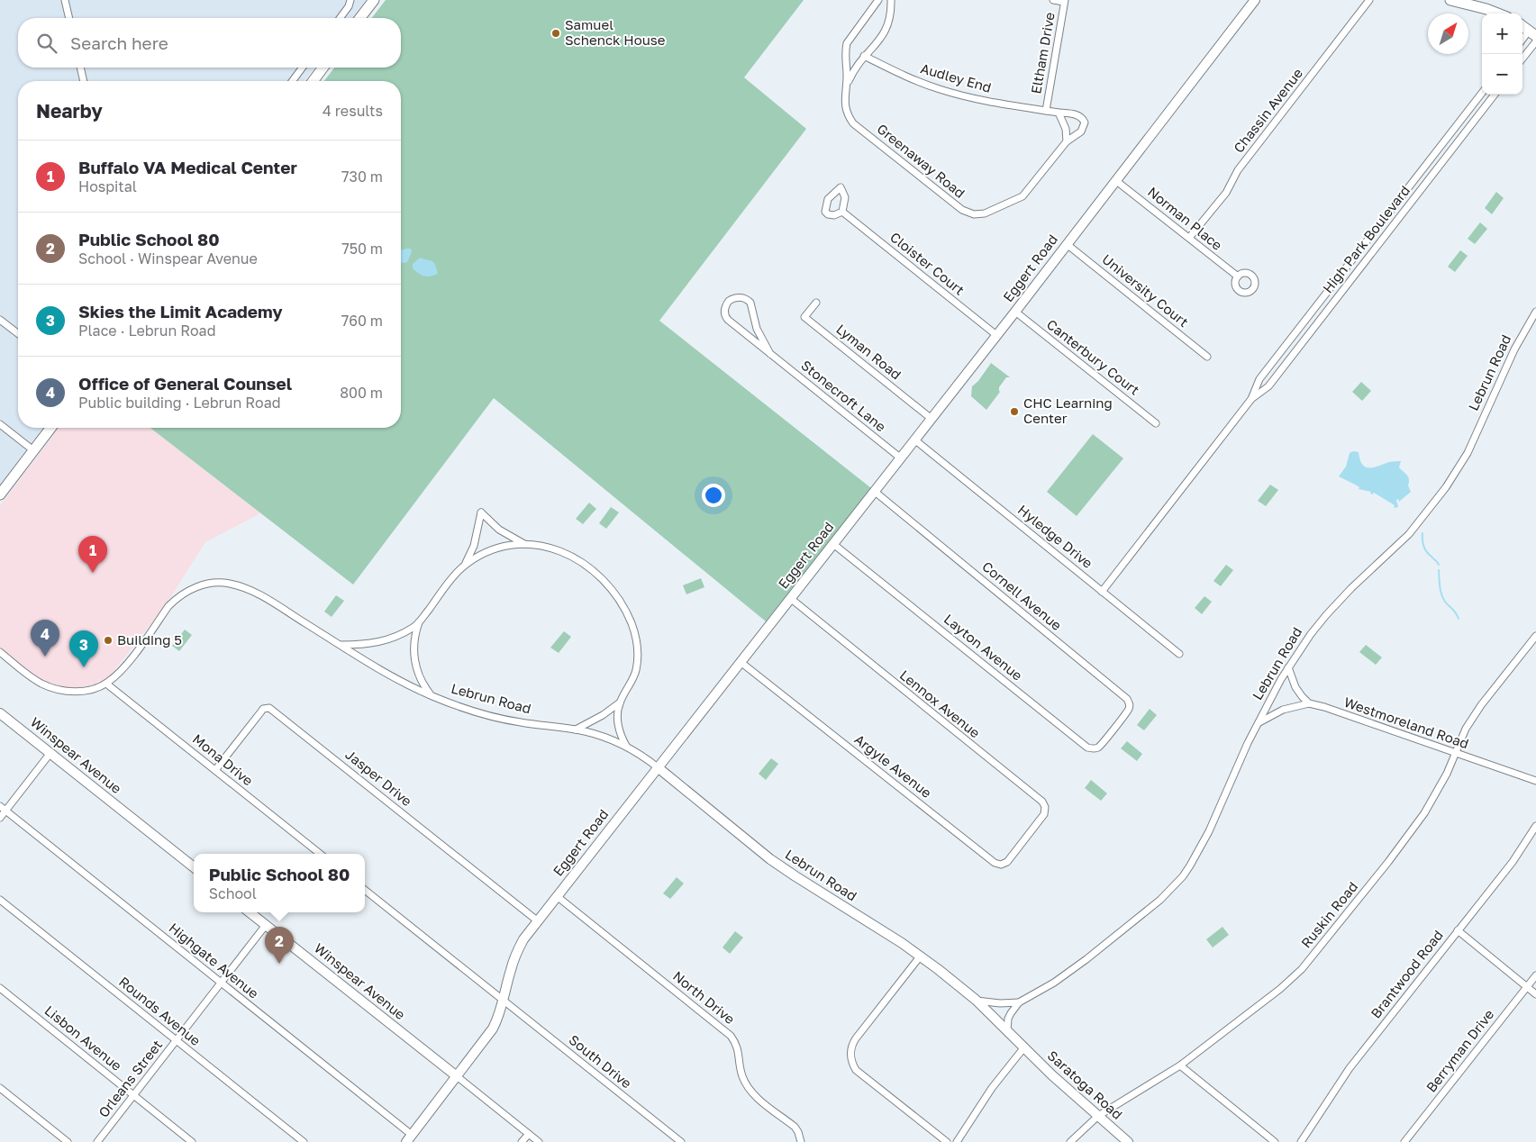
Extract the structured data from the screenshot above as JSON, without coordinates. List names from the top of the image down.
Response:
{
  "streets": {
    "street": [
      "Eltham Drive",
      "Audley End",
      "Chassin Avenue",
      "Greenaway Road",
      "Norman Place",
      "High Park Boulevard",
      "Cloister Court",
      "Eggert Road",
      "University Court",
      "Lyman Road",
      "Canterbury Court",
      "Lebrun Road",
      "Stonecroft Lane",
      "Hyledge Drive",
      "Cornell Avenue",
      "Layton Avenue",
      "Lennox Avenue",
      "Westmoreland Road",
      "Winspear Avenue",
      "Mona Drive",
      "Argyle Avenue",
      "Jasper Drive",
      "Ruskin Road",
      "Highgate Avenue",
      "Brantwood Road",
      "North Drive",
      "Rounds Avenue",
      "Lisbon Avenue",
      "Berryman Drive",
      "South Drive",
      "Orleans Street",
      "Saratoga Road"
    ]
  },
  "crossings": [
    ["Eltham Drive", "Audley End"],
    ["Eltham Drive", "Greenaway Road"],
    ["Audley End", "Greenaway Road"],
    ["Chassin Avenue", "Norman Place"],
    ["Norman Place", "Eggert Road"],
    ["High Park Boulevard", "Hyledge Drive"],
    ["Cloister Court", "Eggert Road"],
    ["Eggert Road", "University Court"],
    ["Eggert Road", "Lyman Road"],
    ["Eggert Road", "Canterbury Court"],
    ["Eggert Road", "Lebrun Road"],
    ["Eggert Road", "Stonecroft Lane"],
    ["Eggert Road", "Hyledge Drive"],
    ["Eggert Road", "Cornell Avenue"],
    ["Eggert Road", "Layton Avenue"],
    ["Eggert Road", "Lennox Avenue"],
    ["Eggert Road", "Winspear Avenue"],
    ["Eggert Road", "Argyle Avenue"],
    ["Eggert Road", "Jasper Drive"],
    ["Eggert Road", "Highgate Avenue"],
    ["Eggert Road", "North Drive"],
    ["Eggert Road", "South Drive"],
    ["Lebrun Road", "Mona Drive"],
    ["Lebrun Road", "Saratoga Road"],
    ["Cornell Avenue", "Layton Avenue"],
    ["Lennox Avenue", "Argyle Avenue"],
    ["Westmoreland Road", "Ruskin Road"],
    ["Winspear Avenue", "Orleans Street"],
    ["Mona Drive", "Jasper Drive"],
    ["Ruskin Road", "Saratoga Road"],
    ["Highgate Avenue", "Orleans Street"],
    ["Rounds Avenue", "Orleans Street"],
    ["Lisbon Avenue", "Orleans Street"]
  ],
  "places": ["Samuel Schenck House", "CHC Learning Center", "Building 5"],
  "north": "top right",
  "page": {
    "map_buttons": ["+", "−"],
    "search": "Search here",
    "heading": ["Nearby", "4 results"],
    "list": [
      {
        "mark": "1",
        "name": "Buffalo VA Medical Center",
        "note": "Hospital",
        "value": "730 m"
      },
      {
        "mark": "2",
        "name": "Public School 80",
        "note": "School · Winspear Avenue",
        "value": "750 m"
      },
      {
        "mark": "3",
        "name": "Skies the Limit Academy",
        "note": "Place · Lebrun Road",
        "value": "760 m"
      },
      {
        "mark": "4",
        "name": "Office of General Counsel",
        "note": "Public building · Lebrun Road",
        "value": "800 m"
      }
    ],
    "pins": [
      "1",
      "4",
      "3",
      "2"
    ],
    "popup": ["Public School 80", "School"]
  }
}
